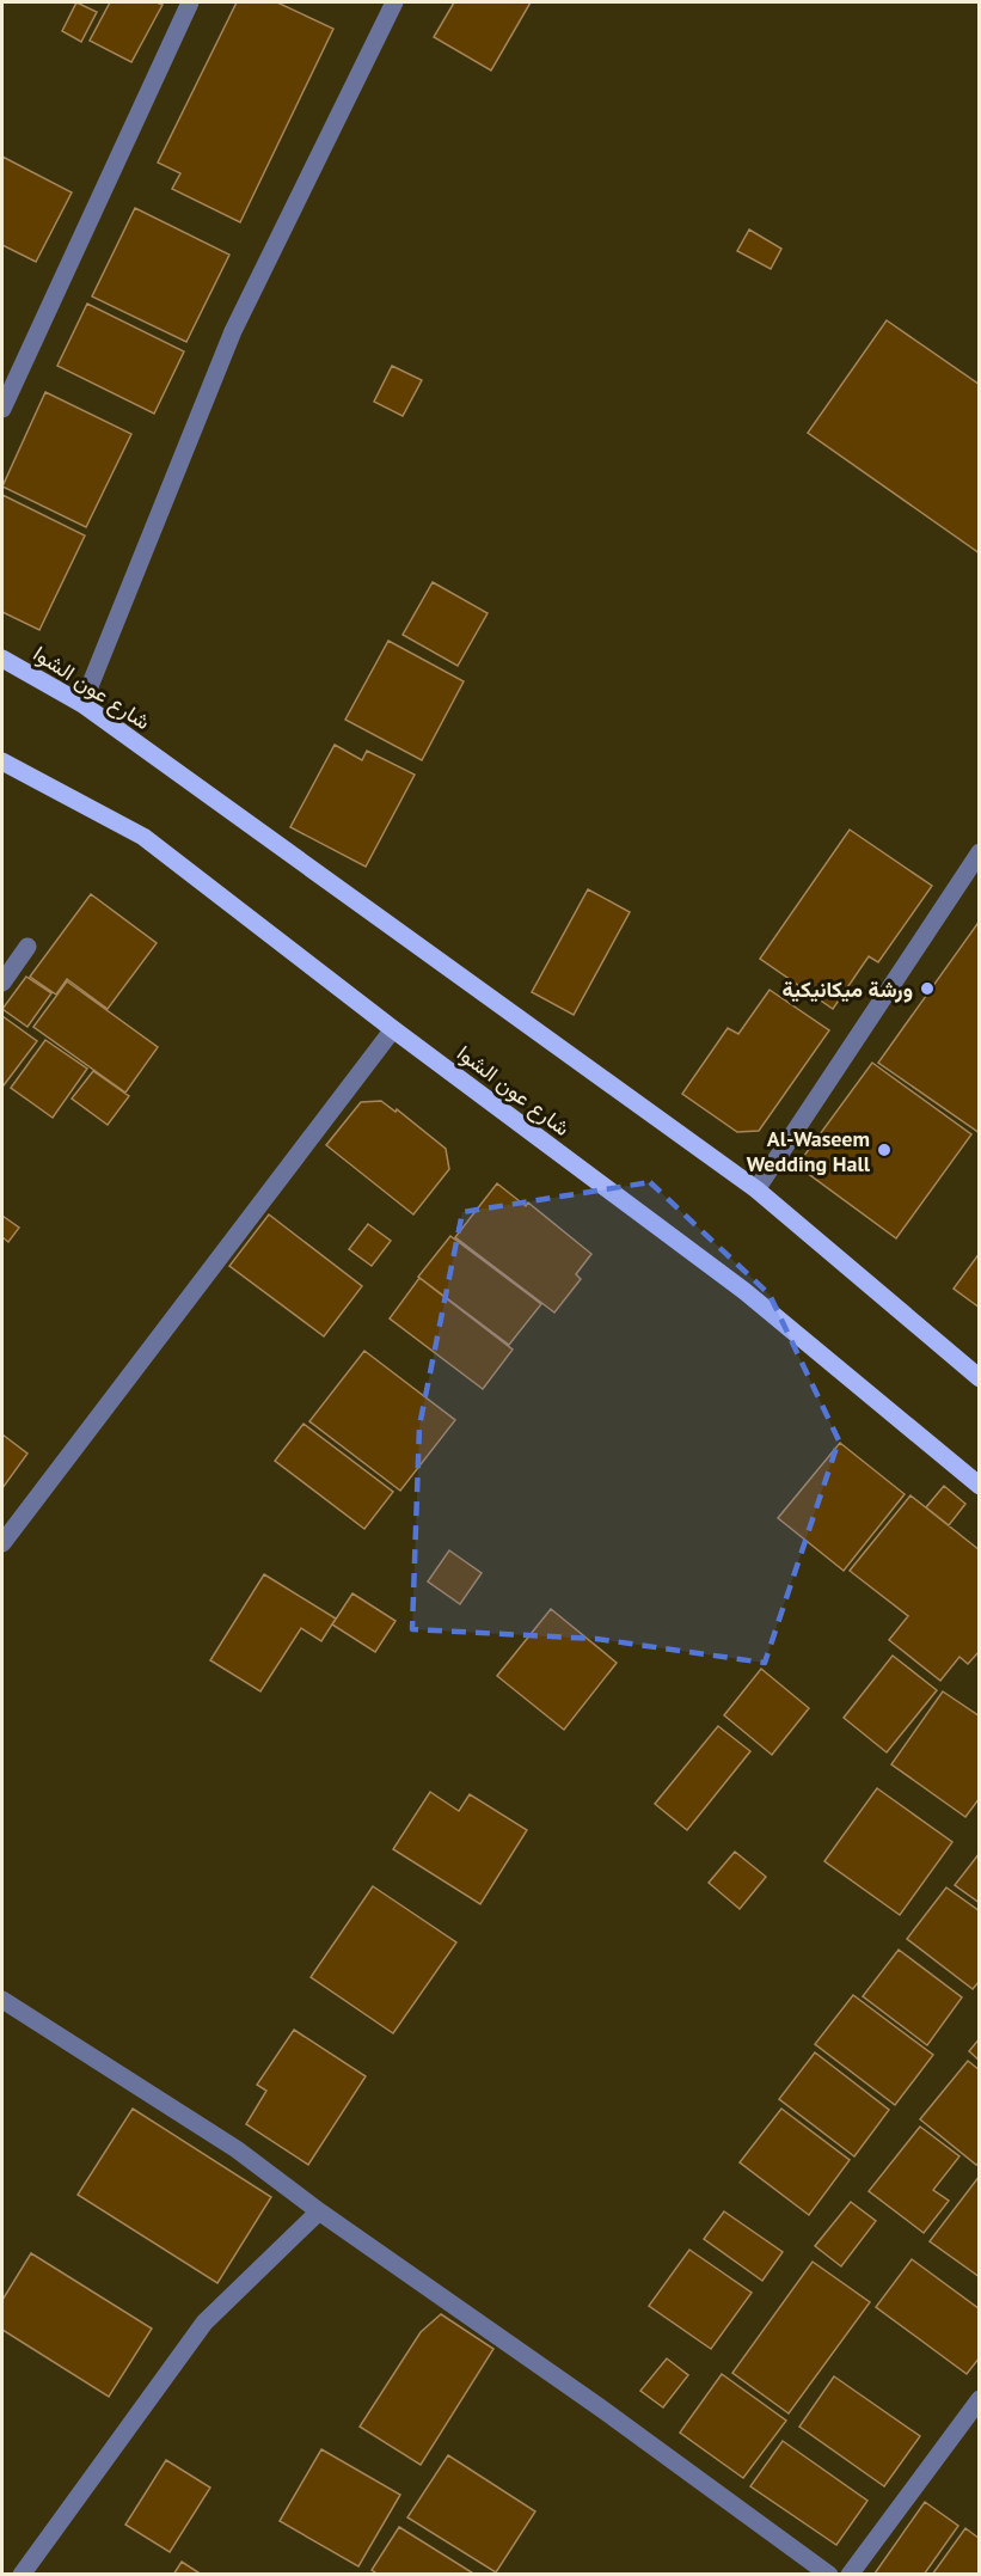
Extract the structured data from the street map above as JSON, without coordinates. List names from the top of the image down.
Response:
{
  "streets": {
    "main road": ["شارع عون الشوا"]
  },
  "places": ["ورشة ميكانيكية", "Al-Waseem Wedding Hall"]
}
